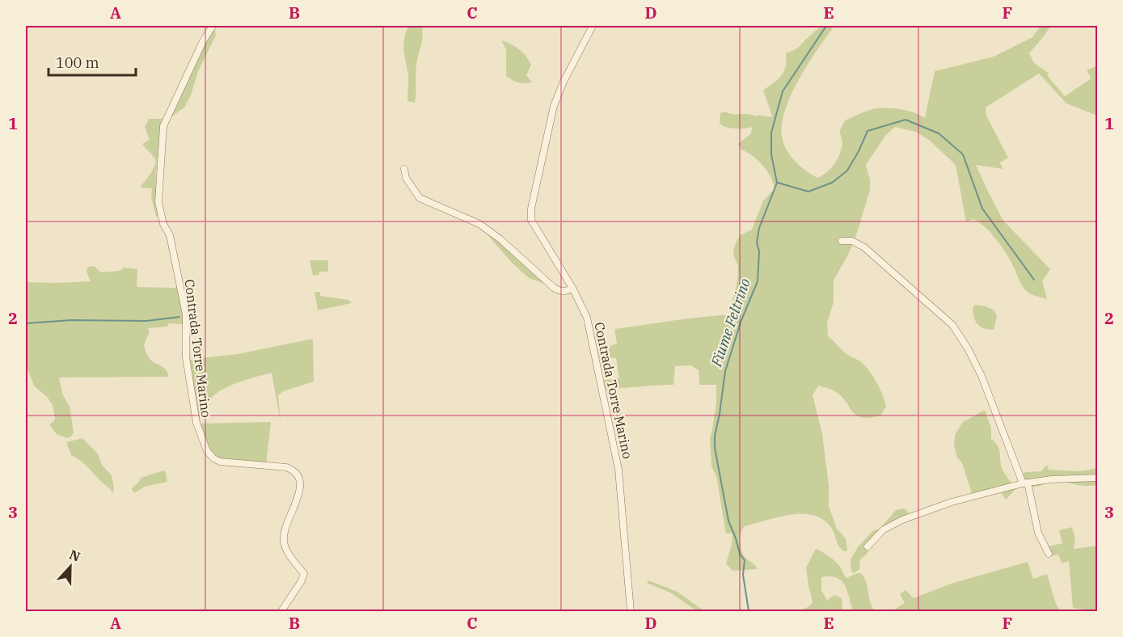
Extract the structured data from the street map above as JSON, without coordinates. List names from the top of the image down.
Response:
{
  "streets": {
    "street": ["Contrada Torre Marino"]
  },
  "water": ["Fiume Feltrino"],
  "scale_bar": "100 m",
  "north": "top",
  "grid": {
    "columns": [
      "A",
      "B",
      "C",
      "D",
      "E",
      "F"
    ],
    "rows": ["1", "2", "3"]
  }
}
